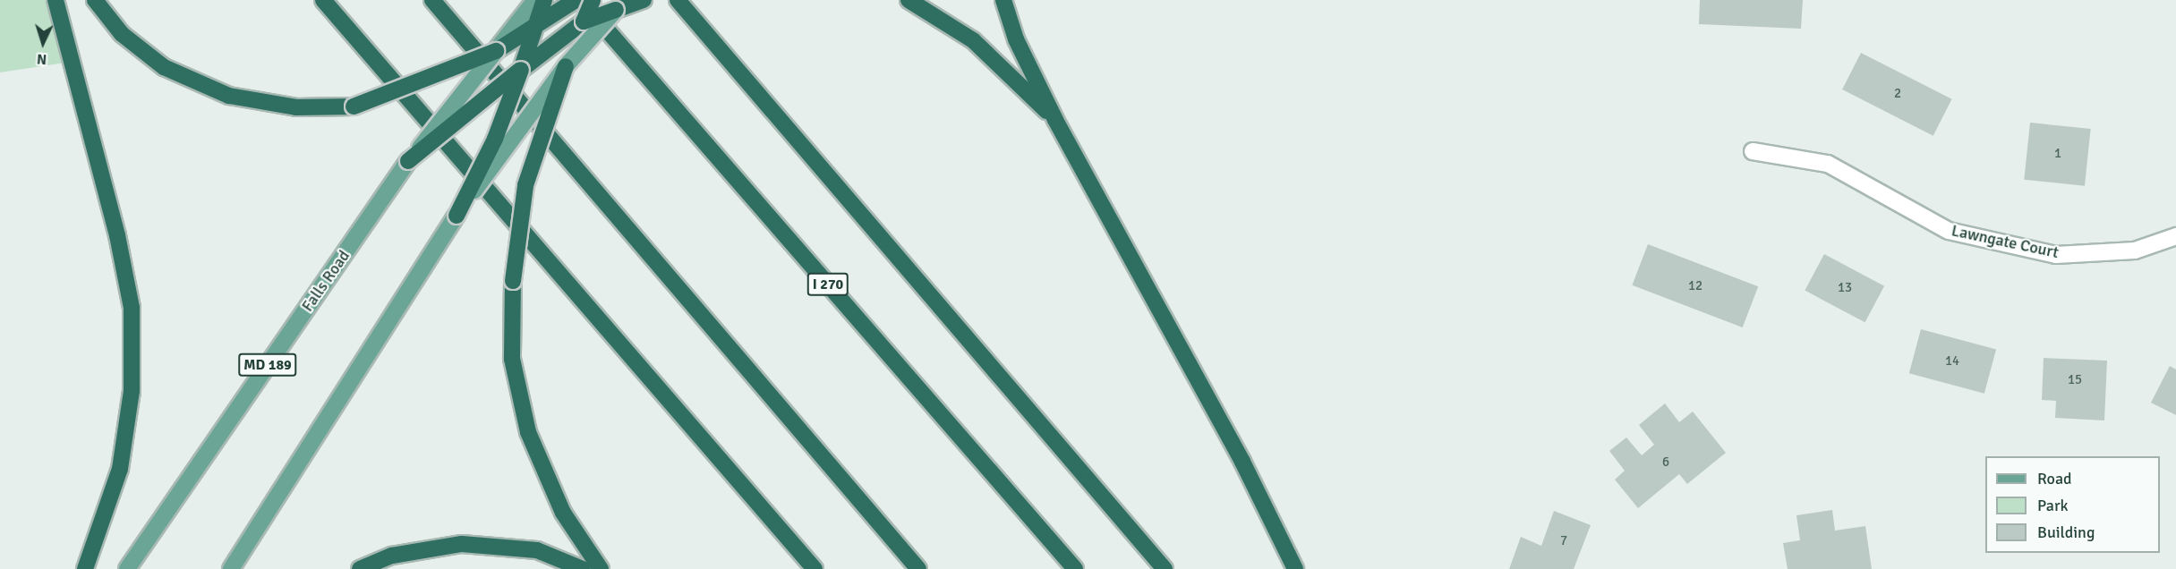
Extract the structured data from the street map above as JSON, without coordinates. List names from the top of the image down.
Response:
{
  "streets": {
    "highway": ["I 270"],
    "main road": ["Falls Road", "MD 189"],
    "street": ["Lawngate Court"]
  },
  "house_numbers": [
    "2",
    "1",
    "12",
    "13",
    "14",
    "15",
    "6",
    "7"
  ],
  "legend": ["Road", "Park", "Building"],
  "north": "bottom"
}
